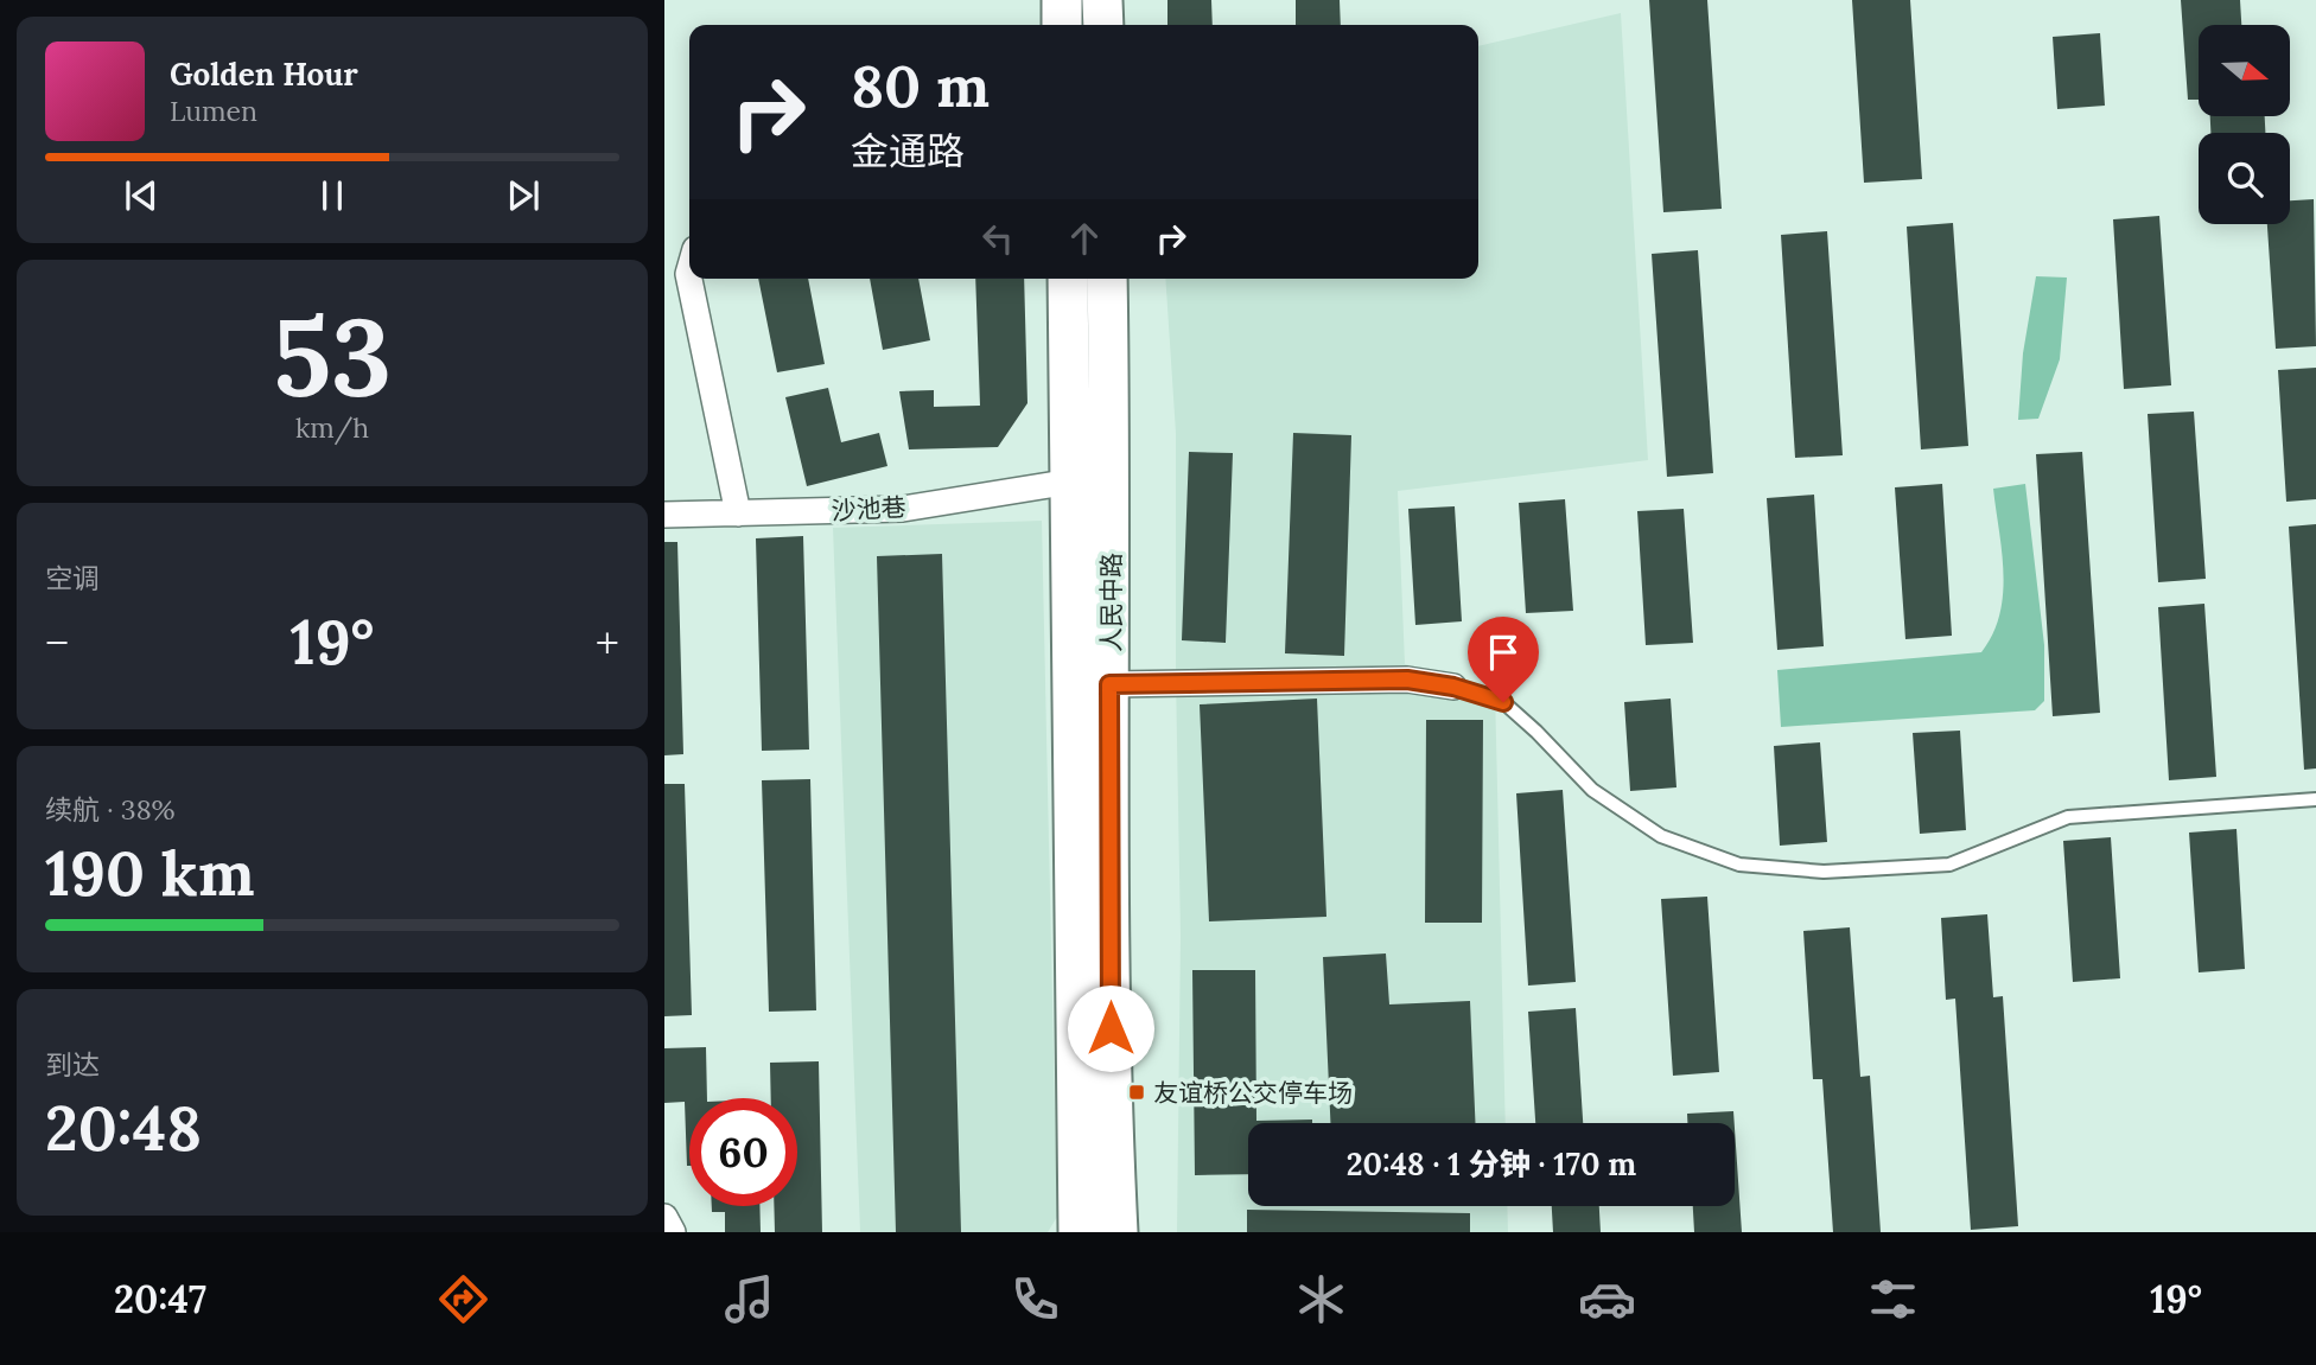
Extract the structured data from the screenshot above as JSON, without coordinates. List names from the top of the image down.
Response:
{
  "streets": {
    "main road": ["人民中路"],
    "street": ["沙池巷"]
  },
  "crossings": [
    ["沙池巷", "人民中路"]
  ],
  "places": {
    "transit": ["友谊桥公交停车场"]
  },
  "north": "right",
  "page": {
    "turn": ["80 m", "金通路"],
    "song": ["Golden Hour", "Lumen"],
    "tile": [
      ["53", "km/h"],
      "空调",
      ["续航 · 38%", "190 km"],
      ["到达", "20:48"]
    ],
    "heat": ["−", "19°", "+"],
    "limit": "60",
    "trip": "20:48 · 1 分钟 · 170 m",
    "tabs": ["20:47", "19°"]
  }
}
